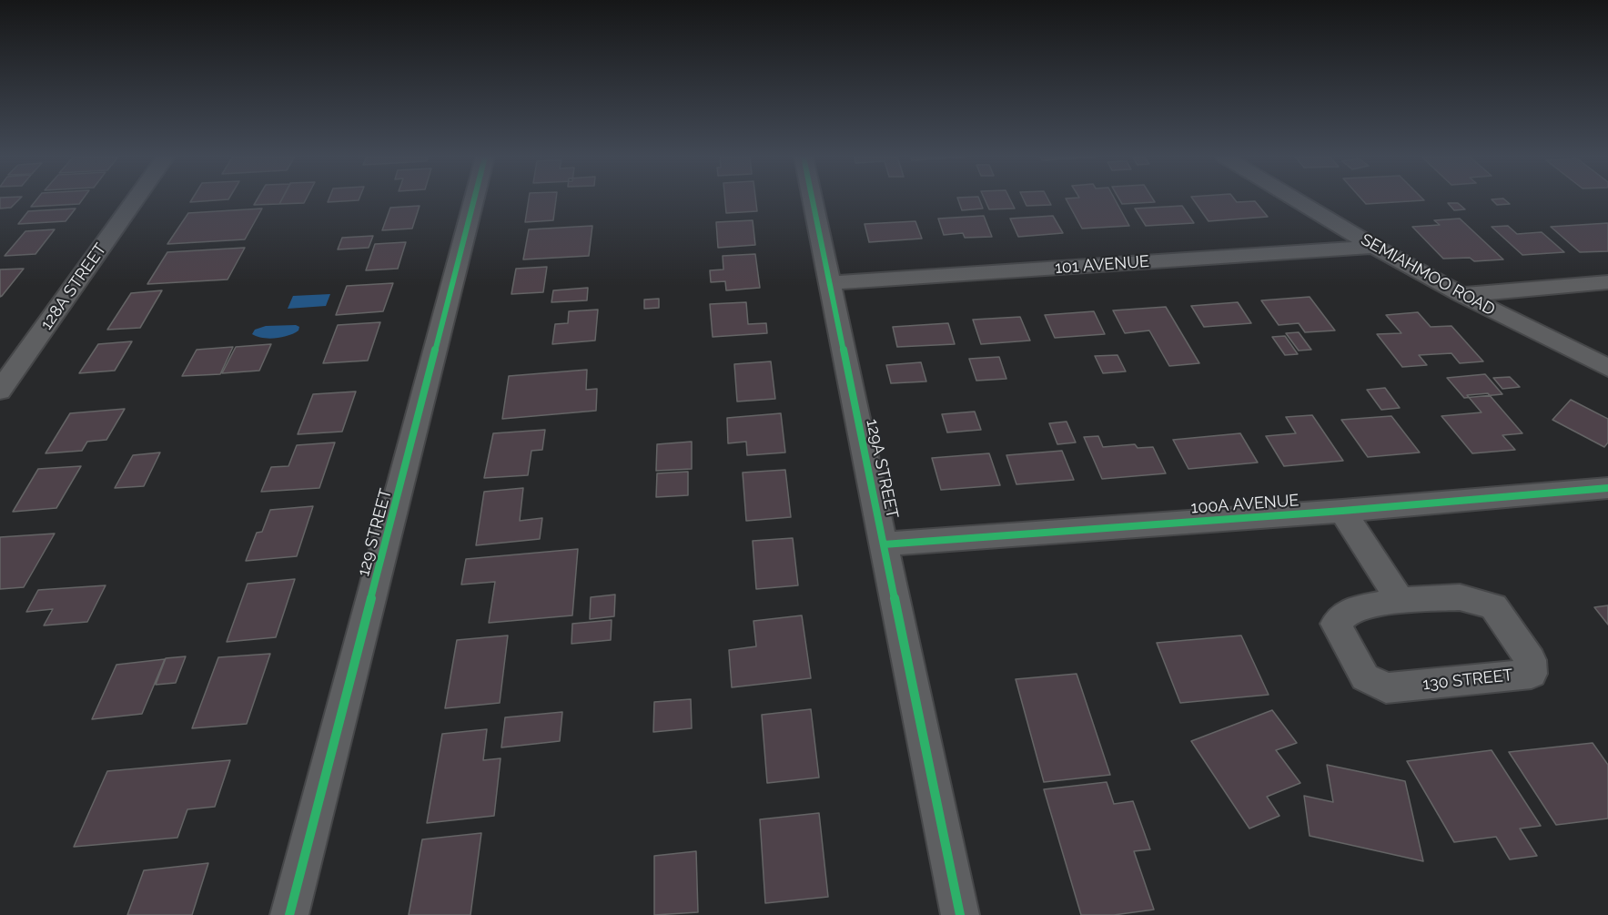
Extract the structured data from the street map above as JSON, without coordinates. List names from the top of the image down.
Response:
{
  "streets": {
    "street": [
      "101 AVENUE",
      "SEMIAHMOO ROAD",
      "128A STREET",
      "129A STREET",
      "100A AVENUE",
      "129 STREET",
      "130 STREET"
    ]
  },
  "crossings": [
    ["101 AVENUE", "SEMIAHMOO ROAD"],
    ["101 AVENUE", "129A STREET"],
    ["129A STREET", "100A AVENUE"]
  ]
}
